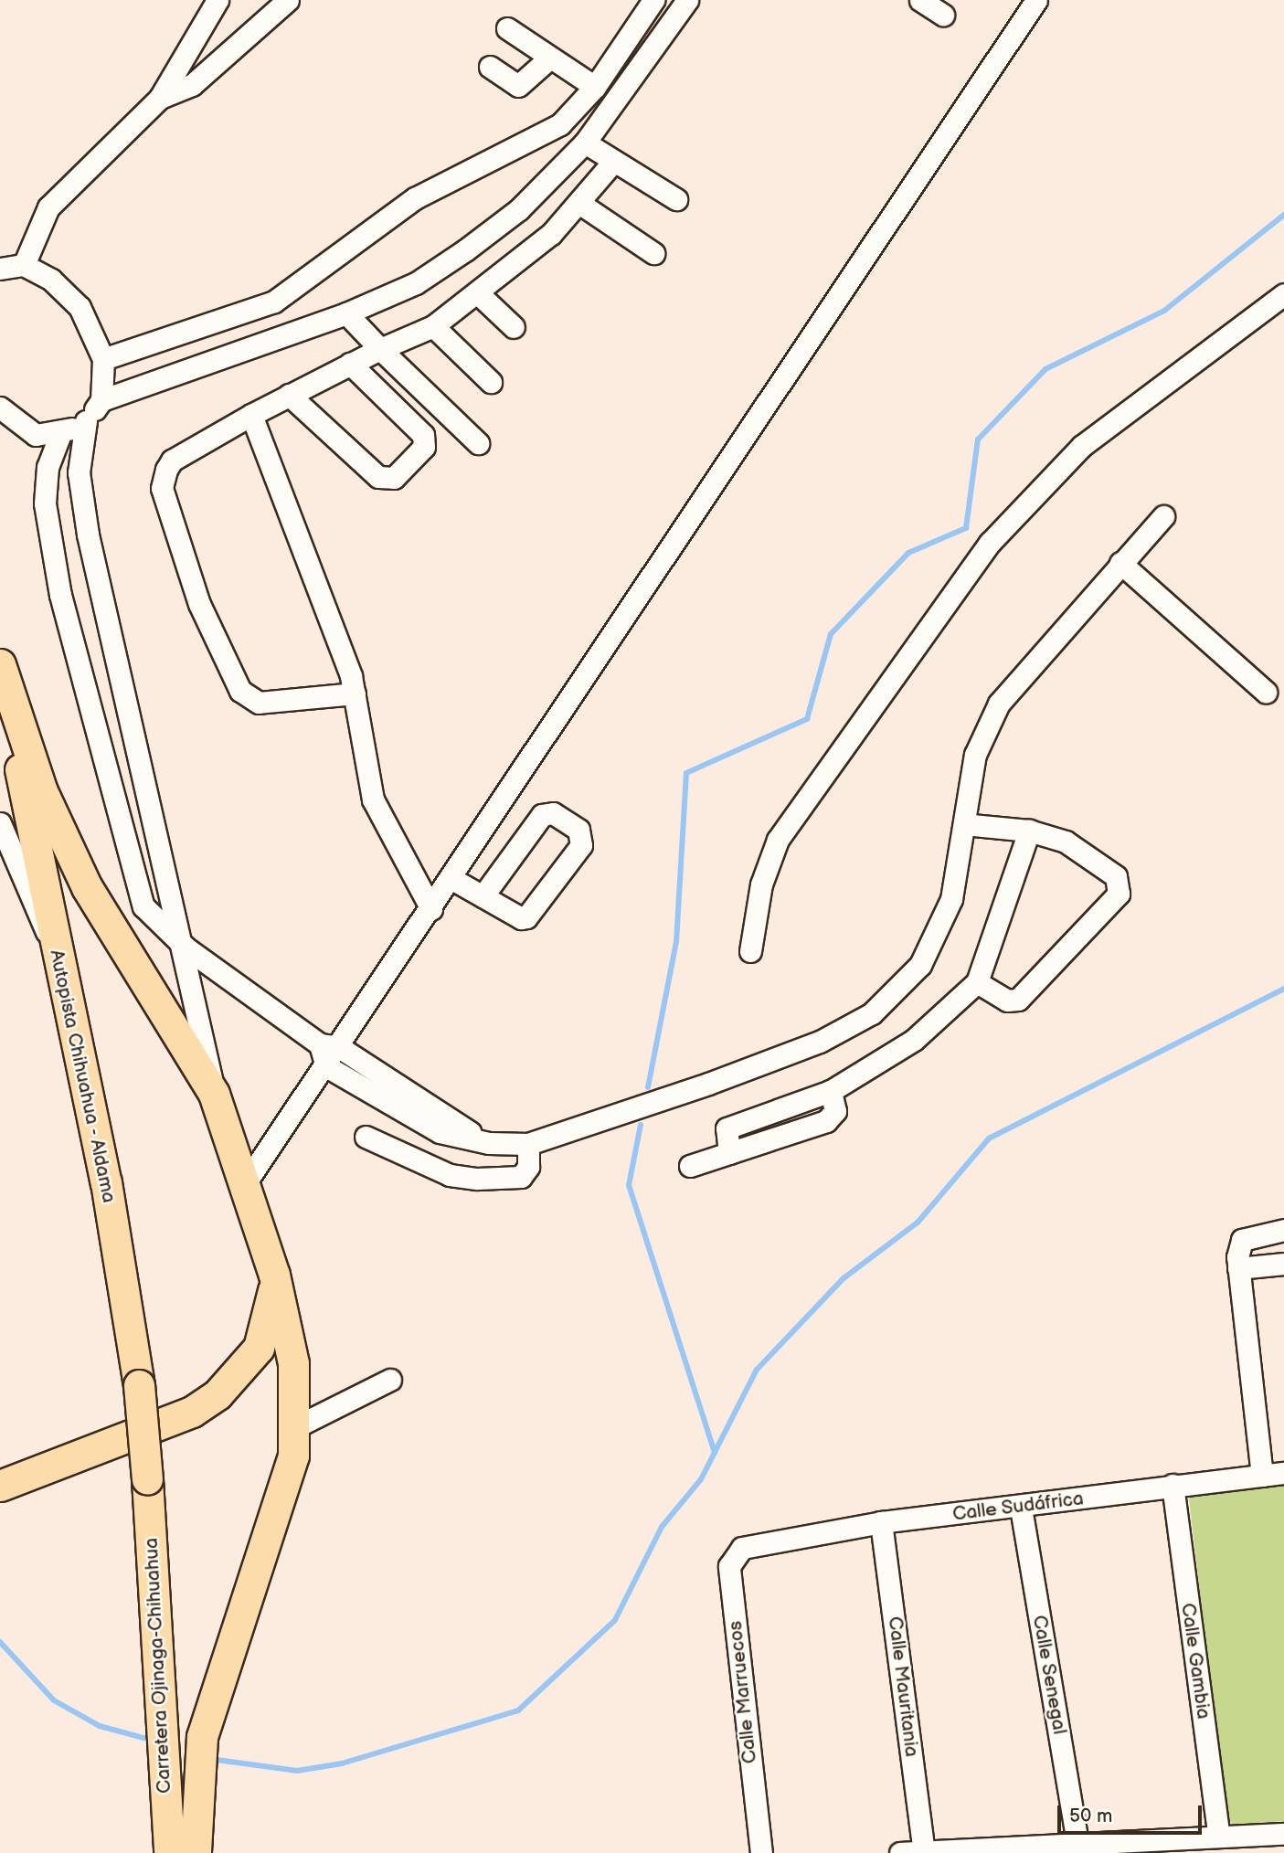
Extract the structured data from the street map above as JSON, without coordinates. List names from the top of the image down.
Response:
{
  "streets": {
    "highway": ["Autopista Chihuahua - Aldama", "Carretera Ojinaga-Chihuahua"],
    "street": [
      "Calle Sudáfrica",
      "Calle Gambia",
      "Calle Senegal",
      "Calle Mauritania",
      "Calle Marruecos"
    ]
  },
  "crossings": [
    ["Autopista Chihuahua - Aldama", "Carretera Ojinaga-Chihuahua"],
    ["Calle Sudáfrica", "Calle Gambia"],
    ["Calle Sudáfrica", "Calle Senegal"],
    ["Calle Sudáfrica", "Calle Mauritania"],
    ["Calle Sudáfrica", "Calle Marruecos"]
  ],
  "scale_bar": "50 m"
}
